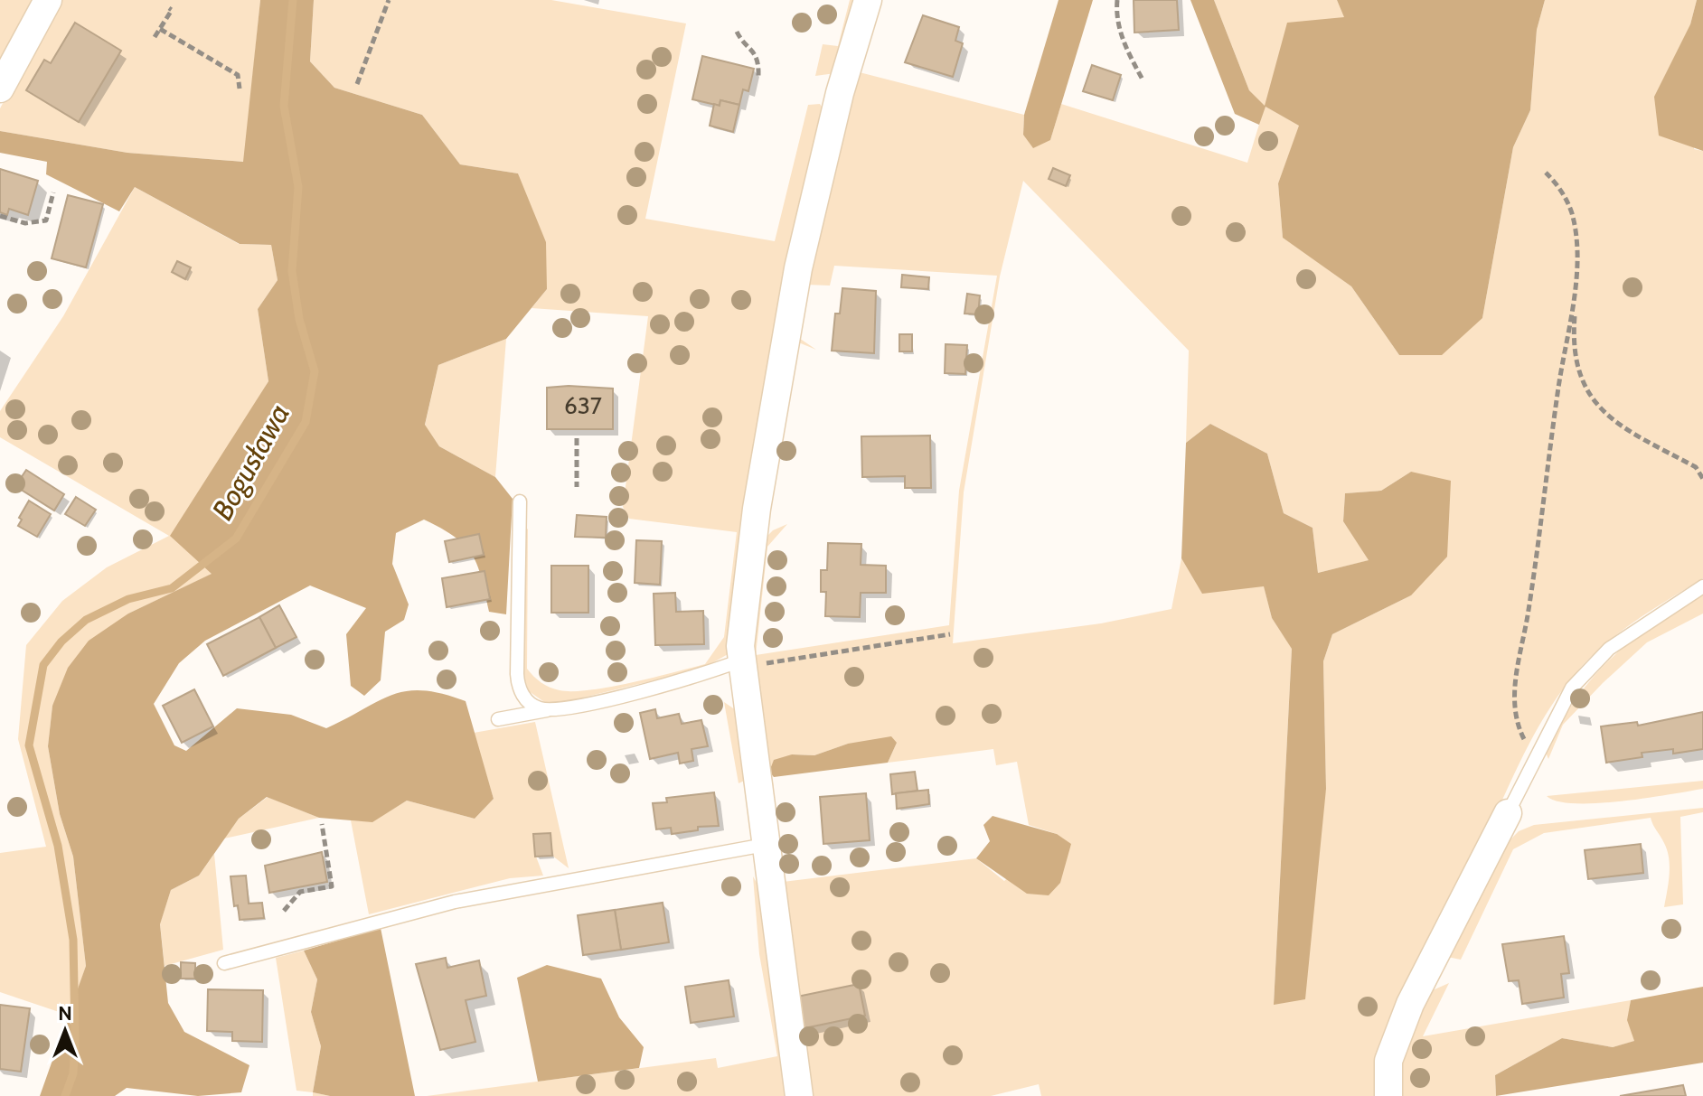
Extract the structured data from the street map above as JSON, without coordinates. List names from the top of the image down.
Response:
{
  "water": ["Bogusława"],
  "house_numbers": ["637"],
  "north": "top"
}
